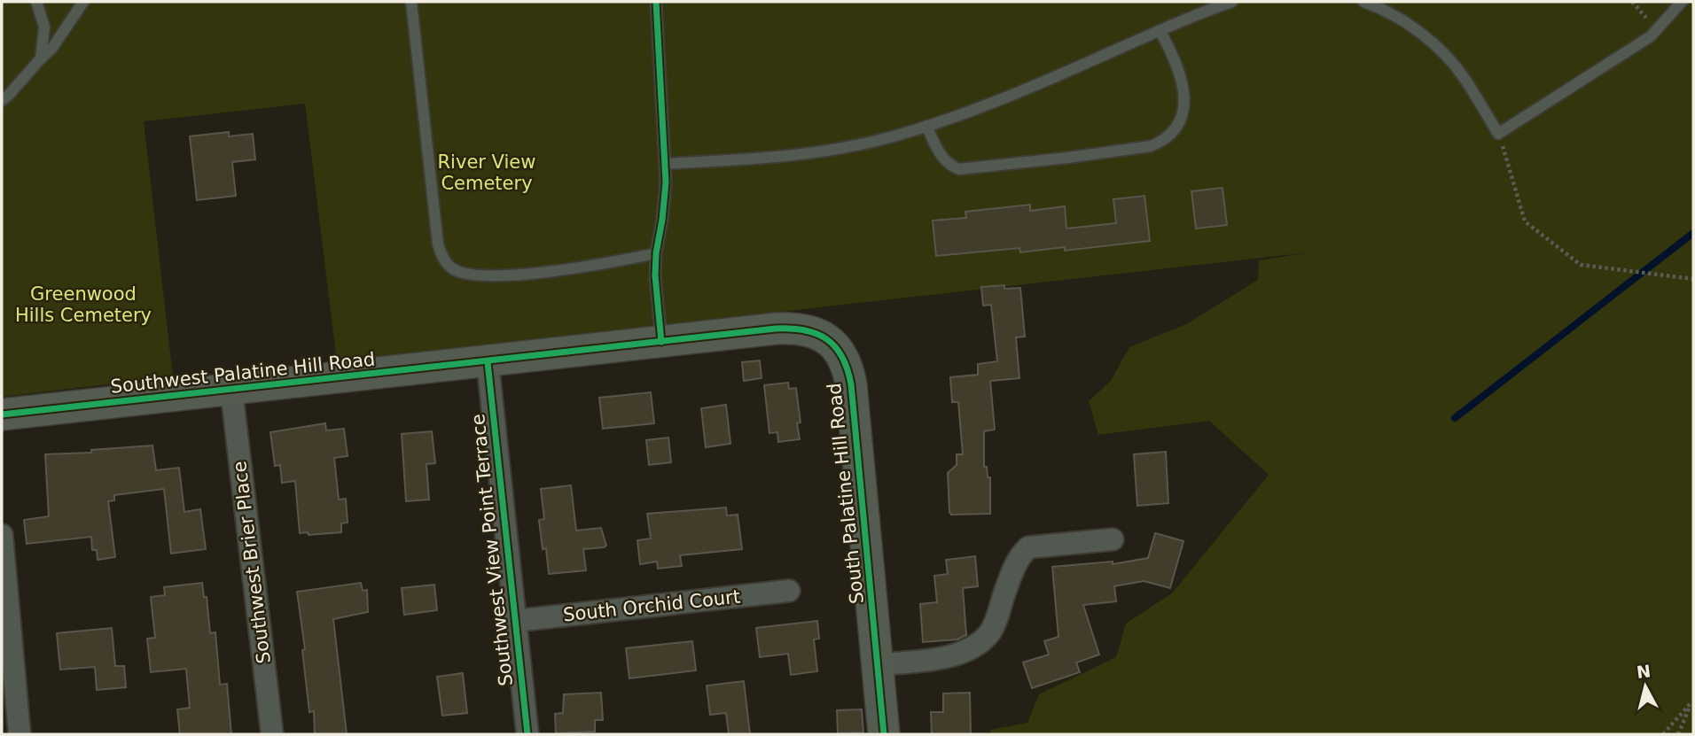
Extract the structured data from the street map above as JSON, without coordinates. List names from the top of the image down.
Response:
{
  "streets": {
    "street": [
      "Southwest Palatine Hill Road",
      "South Palatine Hill Road",
      "Southwest View Point Terrace",
      "Southwest Brier Place",
      "South Orchid Court"
    ]
  },
  "crossings": [
    ["Southwest Palatine Hill Road", "South Palatine Hill Road"],
    ["Southwest Palatine Hill Road", "Southwest View Point Terrace"],
    ["Southwest Palatine Hill Road", "Southwest Brier Place"],
    ["South Palatine Hill Road", "Southwest View Point Terrace"],
    ["Southwest View Point Terrace", "South Orchid Court"]
  ],
  "parks": ["River View Cemetery", "Greenwood Hills Cemetery"],
  "north": "top"
}
